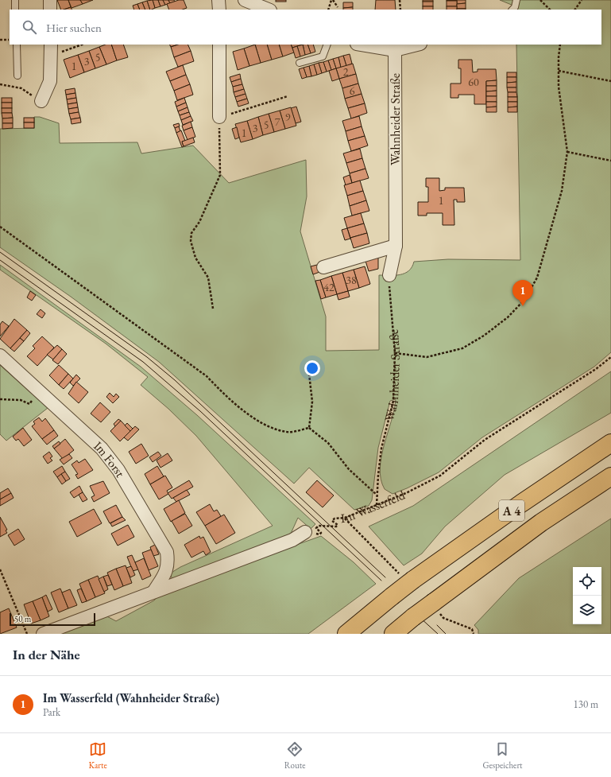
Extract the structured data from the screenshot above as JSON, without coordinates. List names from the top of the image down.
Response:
{
  "streets": {
    "highway": ["A 4"],
    "street": ["Wahnheider Straße", "Im Forst"],
    "path": ["Im Wasserfeld"]
  },
  "crossings": [
    ["Wahnheider Straße", "Im Wasserfeld"]
  ],
  "house_numbers": [
    "5",
    "3",
    "1",
    "2",
    "60",
    "6",
    "9",
    "7",
    "5",
    "3",
    "1",
    "1",
    "38",
    "42"
  ],
  "scale_bar": "50 m",
  "page": {
    "search": "Hier suchen",
    "pins": "1",
    "scale": "50 m",
    "heading": "In der Nähe",
    "list": [
      {
        "mark": "1",
        "name": "Im Wasserfeld (Wahnheider Straße)",
        "note": "Park",
        "value": "130 m"
      }
    ],
    "nav": ["Karte", "Route", "Gespeichert"]
  }
}
